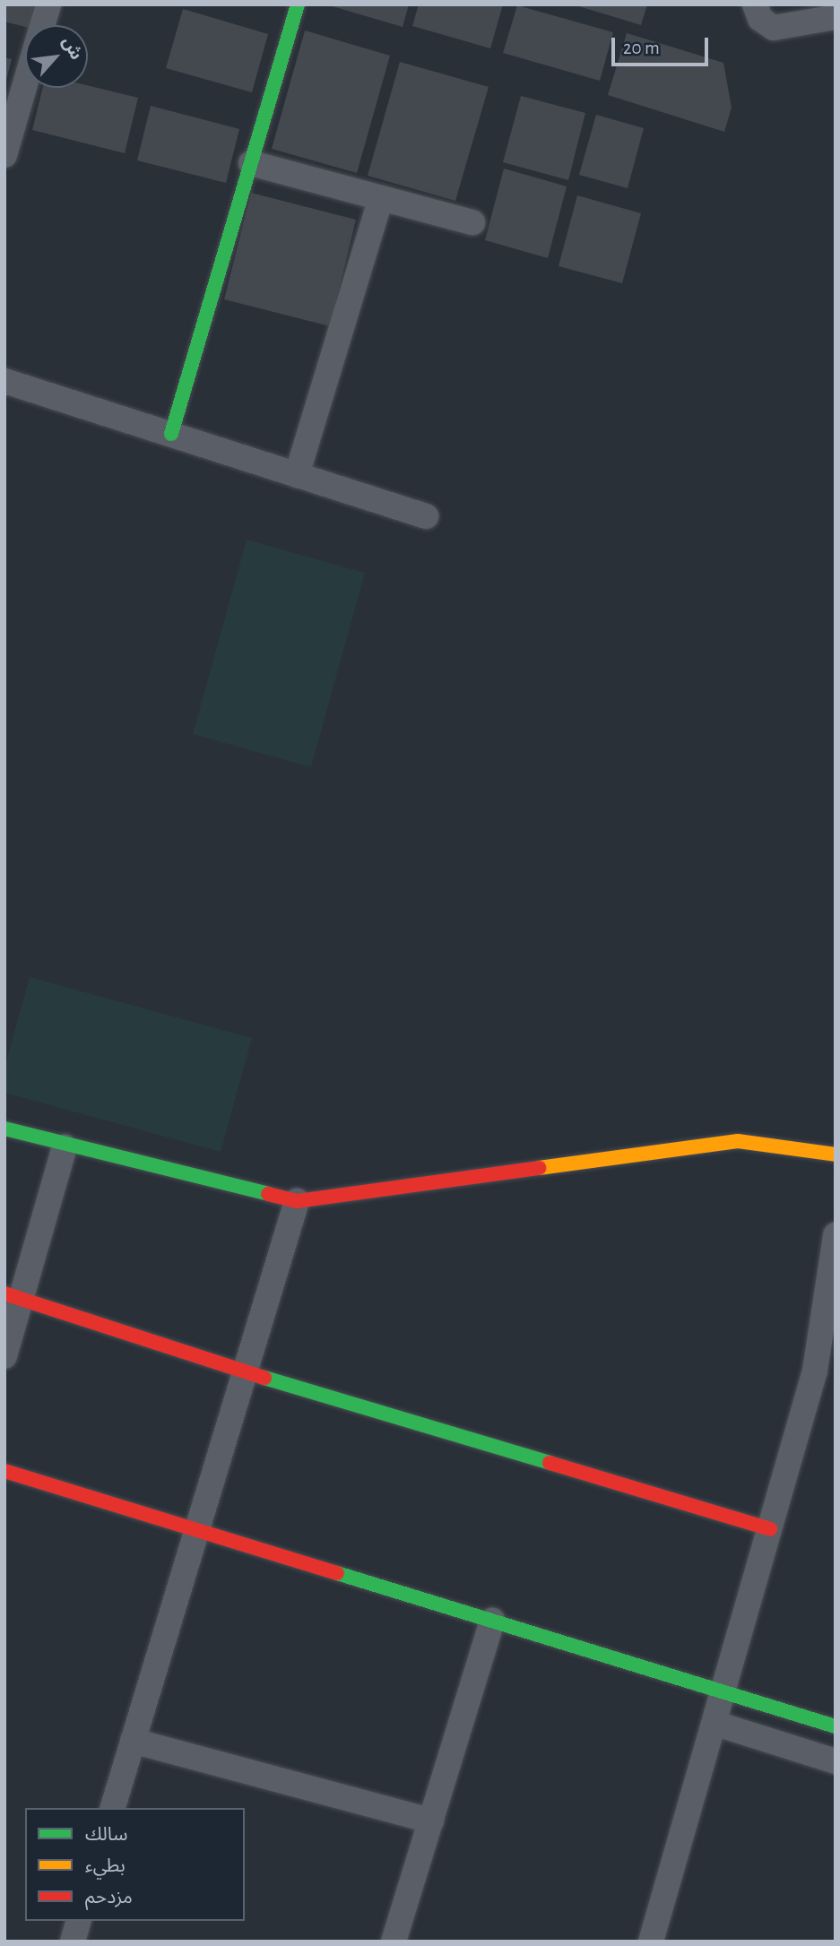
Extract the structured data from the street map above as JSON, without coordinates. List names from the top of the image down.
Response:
{
  "legend": ["سالك", "بطيء", "مزدحم"],
  "scale_bar": "20 m",
  "north": "top right"
}
